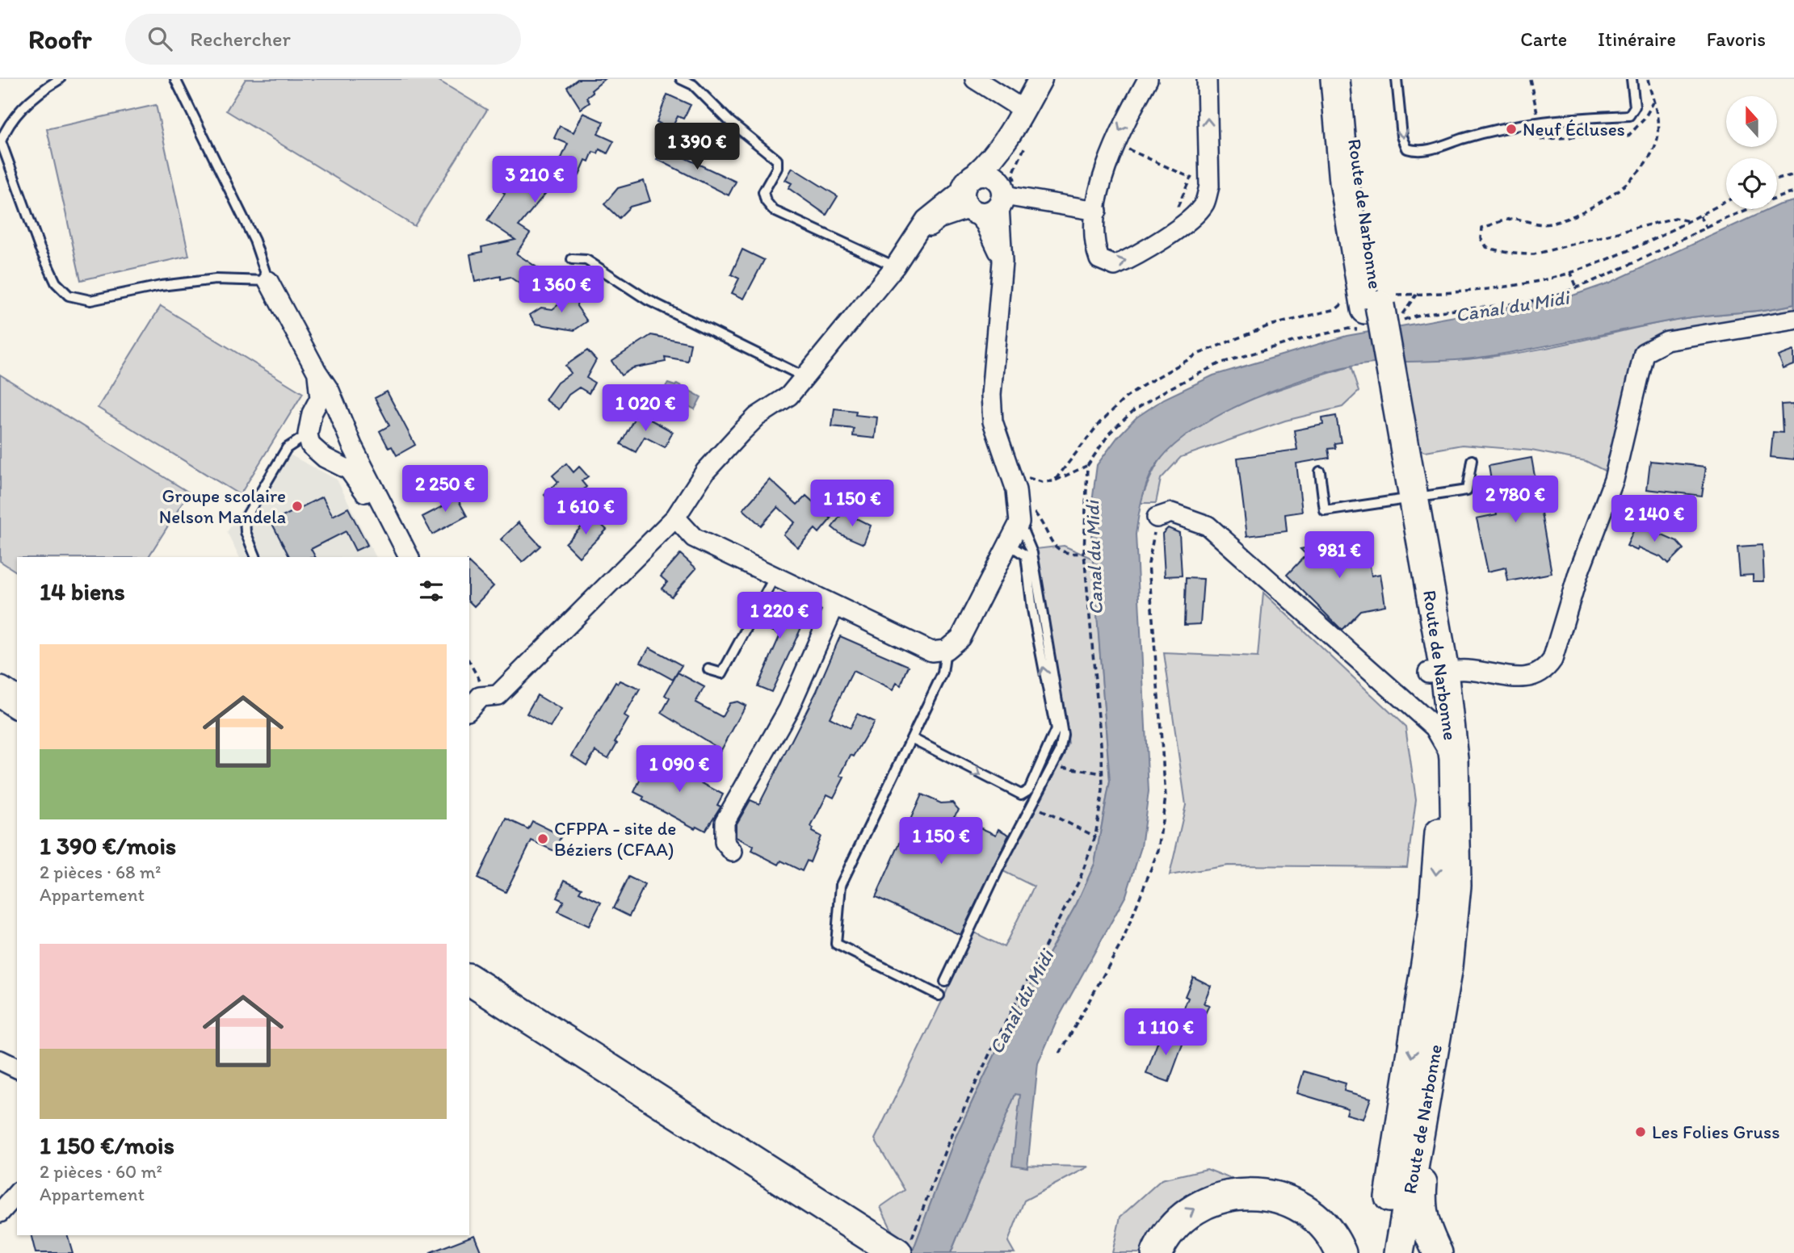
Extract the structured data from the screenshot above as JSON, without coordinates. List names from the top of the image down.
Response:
{
  "streets": {
    "main road": ["Route de Narbonne"]
  },
  "water": ["Canal du Midi"],
  "places": [
    "Neuf Écluses",
    "Groupe scolaire Nelson Mandela",
    "CFPPA - site de Béziers (CFAA)",
    "Les Folies Gruss"
  ],
  "north": "top",
  "page": {
    "header": "Roofr",
    "search": "Rechercher",
    "nav": ["Carte", "Itinéraire", "Favoris"],
    "price": [
      "1 390 €",
      "3 210 €",
      "1 360 €",
      "1 020 €",
      "2 250 €",
      "2 780 €",
      "1 150 €",
      "1 610 €",
      "2 140 €",
      "981 €",
      "1 220 €",
      "1 090 €",
      "1 150 €",
      "1 110 €"
    ],
    "heading": "14 biens",
    "list": [
      {
        "name": "1 390 €/mois",
        "note": "2 pièces · 68 m² · Appartement"
      },
      {
        "name": "1 150 €/mois",
        "note": "2 pièces · 60 m² · Appartement"
      }
    ]
  }
}
